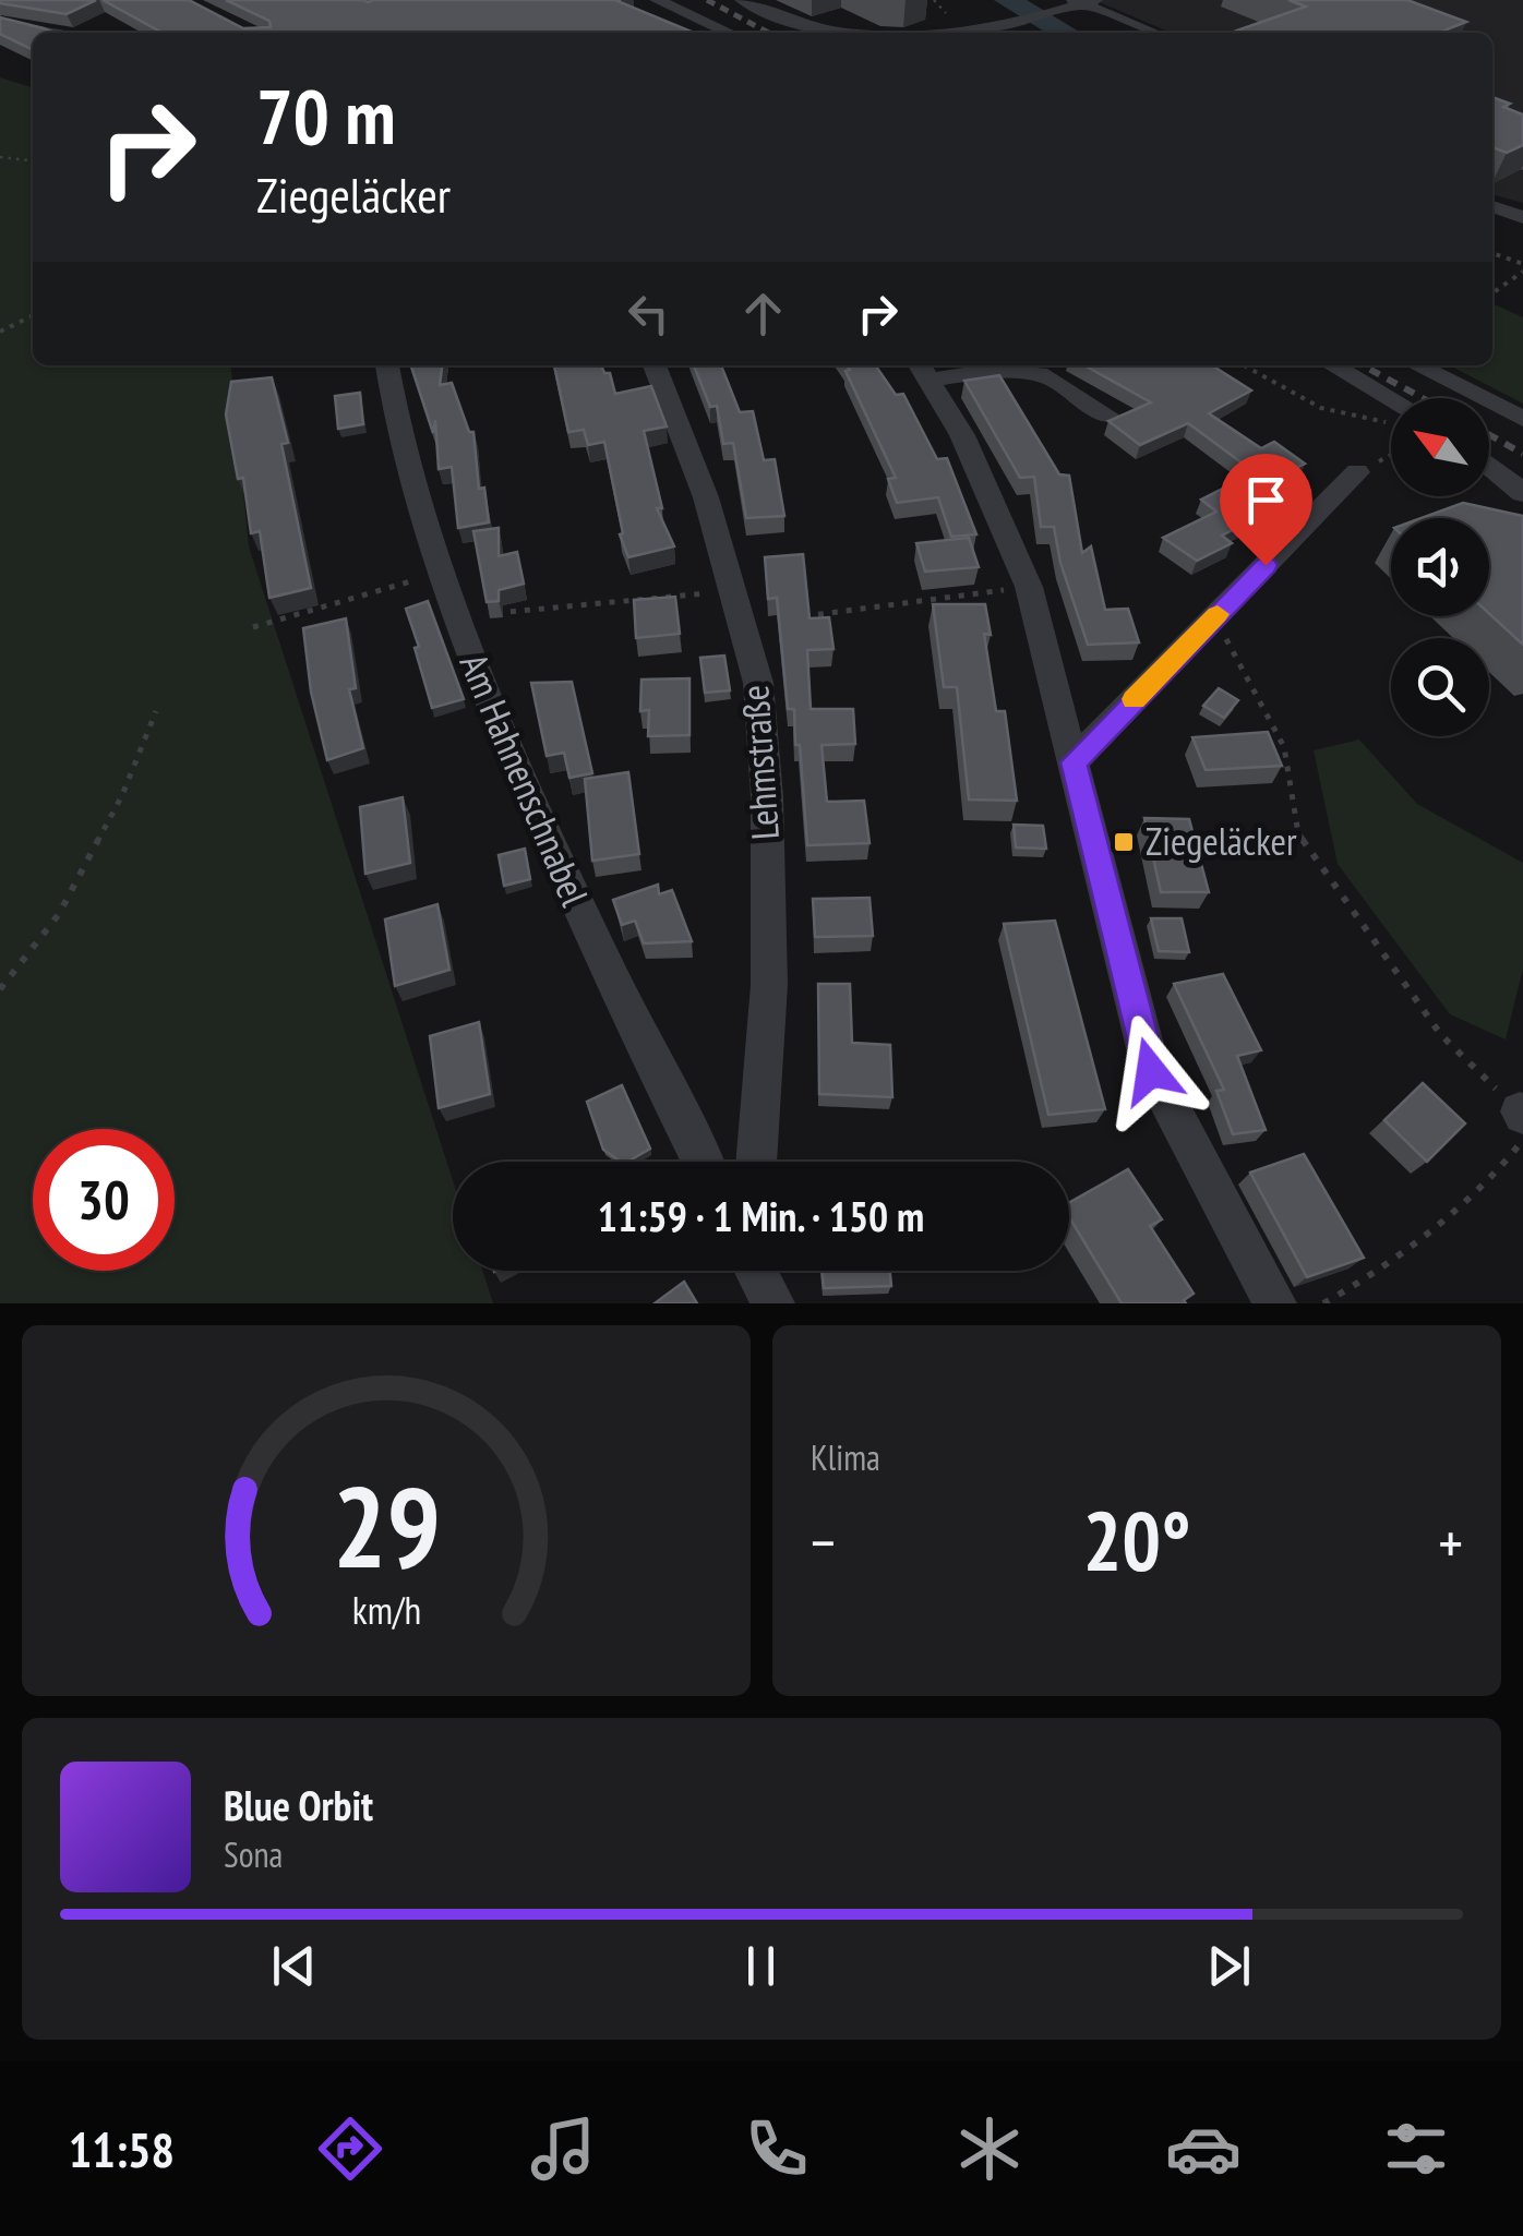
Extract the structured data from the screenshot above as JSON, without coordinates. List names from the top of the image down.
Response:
{
  "streets": {
    "street": ["Lehmstraße", "Am Hahnenschnabel"]
  },
  "places": {
    "transit": ["Ziegeläcker"]
  },
  "north": "top left",
  "page": {
    "turn": ["70 m", "Ziegeläcker"],
    "limit": "30",
    "trip": "11:59 · 1 Min. · 150 m",
    "tile": "Klima",
    "heat": ["−", "20°", "+"],
    "song": ["Blue Orbit", "Sona"],
    "tabs": "11:58",
    "gauge": ["29", "km/h"]
  }
}
